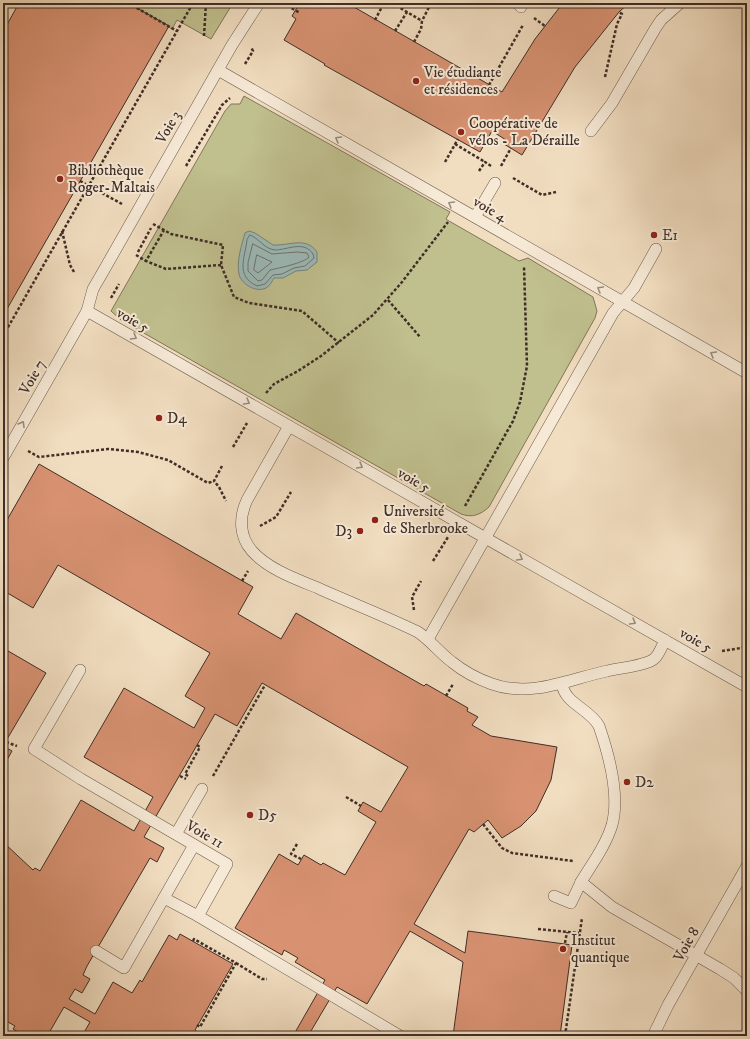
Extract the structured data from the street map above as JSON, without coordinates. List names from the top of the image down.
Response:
{
  "streets": {
    "lane": [
      "Voie 3",
      "voie 4",
      "voie 5",
      "Voie 7",
      "Voie 11",
      "Voie 8"
    ]
  },
  "crossings": [
    ["Voie 3", "voie 4"],
    ["Voie 3", "voie 5"],
    ["Voie 3", "Voie 7"],
    ["voie 5", "Voie 7"]
  ],
  "one_way": ["voie 4", "voie 5", "Voie 7"],
  "places": [
    "Vie étudiante et résidences",
    "Coopérative de vélos - La Déraille",
    "Bibliothèque Roger-Maltais",
    "E1",
    "D4",
    "Université de Sherbrooke",
    "D3",
    "D2",
    "D5",
    "Institut quantique"
  ]
}
